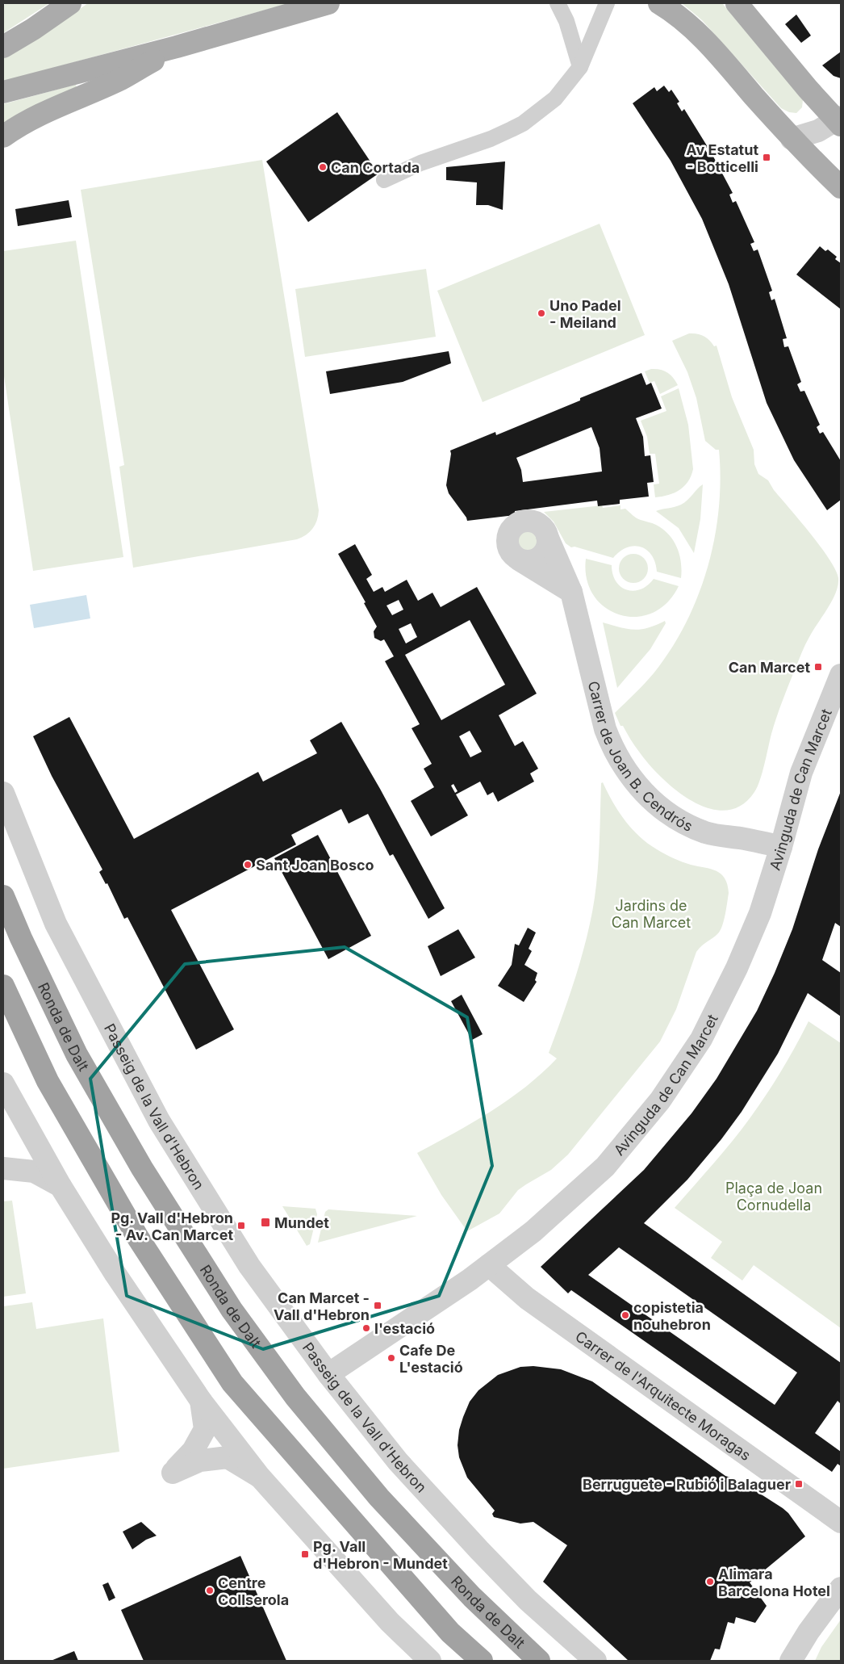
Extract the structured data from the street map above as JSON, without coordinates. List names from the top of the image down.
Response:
{
  "streets": {
    "highway": ["Ronda de Dalt"],
    "street": [
      "Carrer de Joan B. Cendrós",
      "Avinguda de Can Marcet",
      "Passeig de la Vall d'Hebron",
      "Carrer de l'Arquitecte Moragas"
    ]
  },
  "crossings": [
    ["Carrer de Joan B. Cendrós", "Avinguda de Can Marcet"],
    ["Avinguda de Can Marcet", "Passeig de la Vall d'Hebron"],
    ["Avinguda de Can Marcet", "Carrer de l'Arquitecte Moragas"]
  ],
  "parks": ["Jardins de Can Marcet", "Plaça de Joan Cornudella"],
  "places": {
    "transit": [
      "Av Estatut - Botticelli",
      "Can Marcet",
      "Mundet",
      "Pg. Vall d'Hebron - Av. Can Marcet",
      "Can Marcet - Vall d'Hebron",
      "Berruguete - Rubió i Balaguer",
      "Pg. Vall d'Hebron - Mundet"
    ],
    "other": [
      "Can Cortada",
      "Uno Padel - Meiland",
      "Sant Joan Bosco",
      "copistetia nouhebron",
      "l'estació",
      "Cafe De L'estació",
      "Alimara Barcelona Hotel",
      "Centre Collserola"
    ]
  }
}
